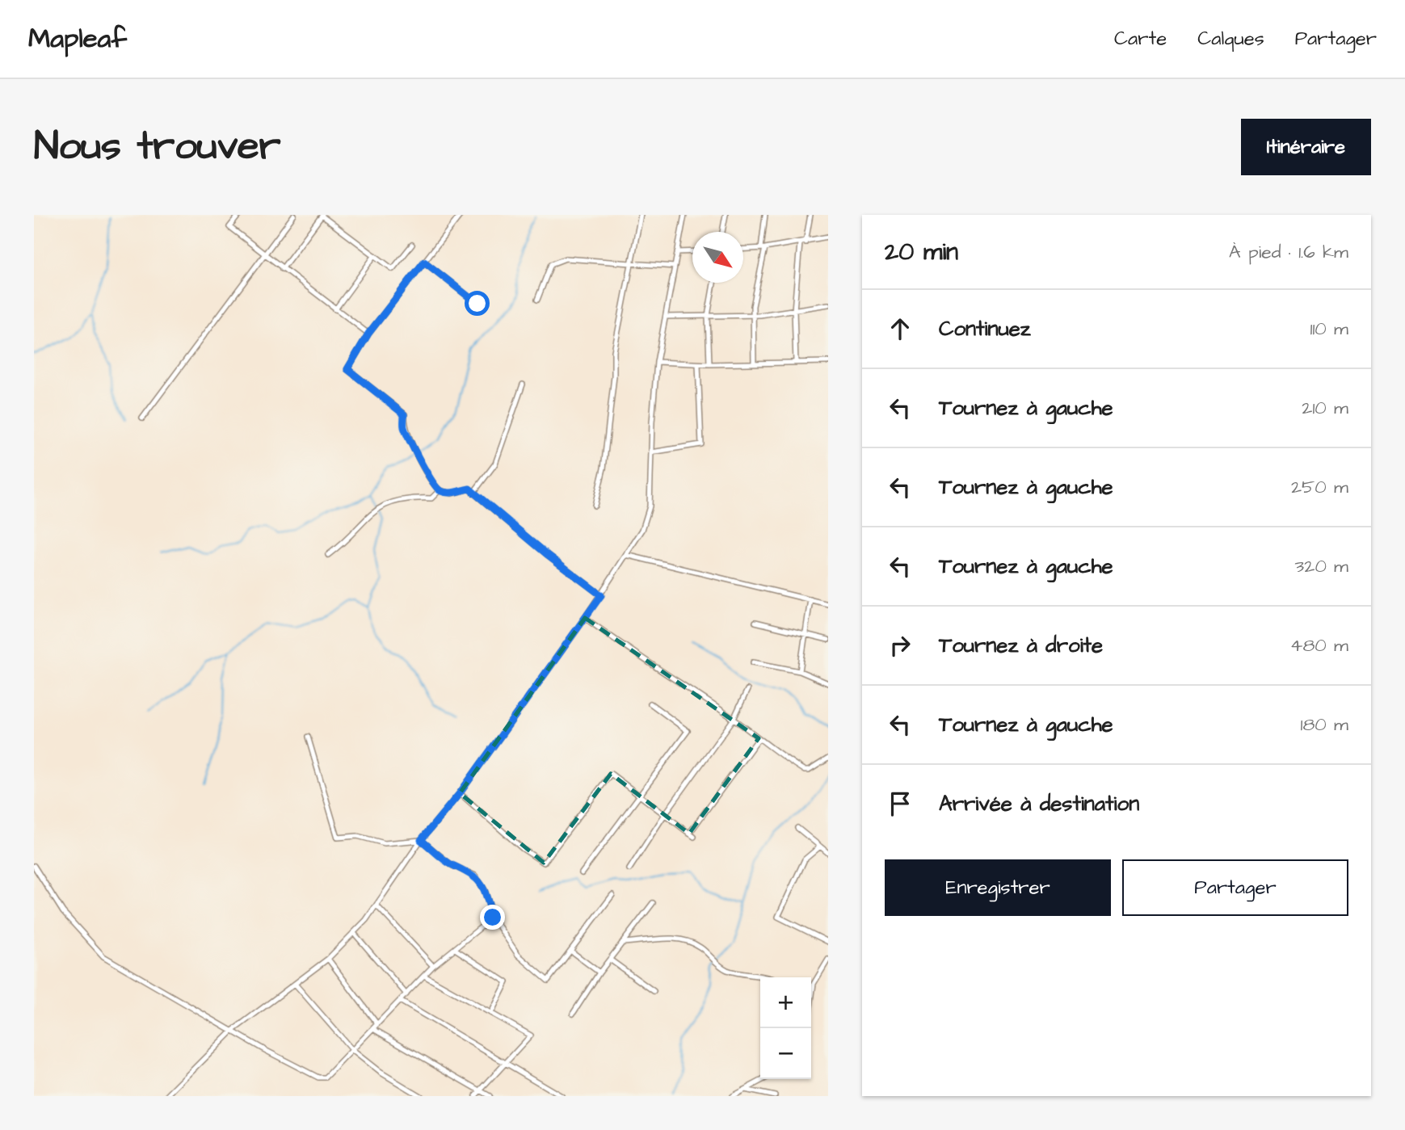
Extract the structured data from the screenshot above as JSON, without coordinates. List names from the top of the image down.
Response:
{
  "north": "bottom right",
  "page": {
    "header": "Mapleaf",
    "nav": ["Carte", "Calques", "Partager"],
    "buttons": [
      "Itinéraire",
      ["Enregistrer", "Partager"]
    ],
    "title": "Nous trouver",
    "heading": ["20 min", "À pied · 1.6 km"],
    "list": [
      ["Continuez", "110 m"],
      ["Tournez à gauche", "210 m"],
      ["Tournez à gauche", "250 m"],
      ["Tournez à gauche", "320 m"],
      ["Tournez à droite", "480 m"],
      ["Tournez à gauche", "180 m"],
      "Arrivée à destination"
    ],
    "map_buttons": ["+", "−"]
  }
}
